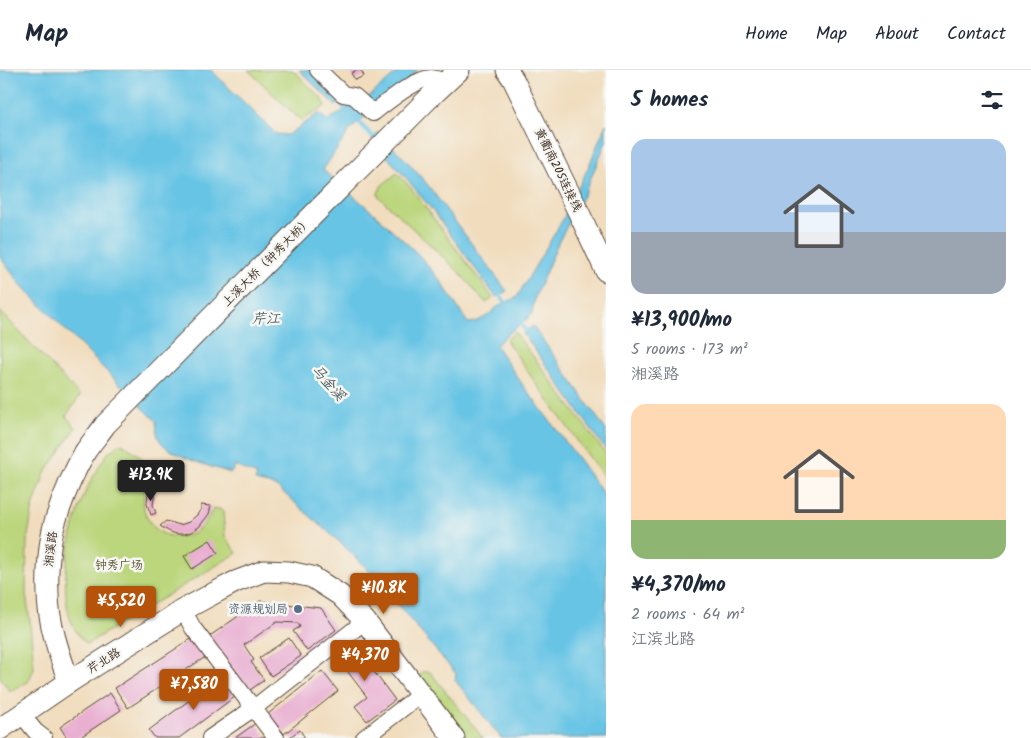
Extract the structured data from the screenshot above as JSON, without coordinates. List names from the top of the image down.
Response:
{
  "streets": {
    "main road": [
      "黄衢南205连接线",
      "上溪大桥（钟秀大桥）",
      "湘溪路",
      "芹北路"
    ]
  },
  "crossings": [
    ["上溪大桥（钟秀大桥）", "湘溪路"],
    ["湘溪路", "芹北路"]
  ],
  "water": ["芹江", "马金溪"],
  "parks": ["钟秀广场"],
  "places": ["资源规划局"],
  "page": {
    "header": "Map",
    "nav": [
      "Home",
      "Map",
      "About",
      "Contact"
    ],
    "heading": "5 homes",
    "list": [
      {
        "name": "¥13,900/mo",
        "note": "5 rooms · 173 m² · 湘溪路"
      },
      {
        "name": "¥4,370/mo",
        "note": "2 rooms · 64 m² · 江滨北路"
      }
    ],
    "price": [
      "¥13.9K",
      "¥10.8K",
      "¥5,520",
      "¥4,370",
      "¥7,580"
    ]
  }
}
